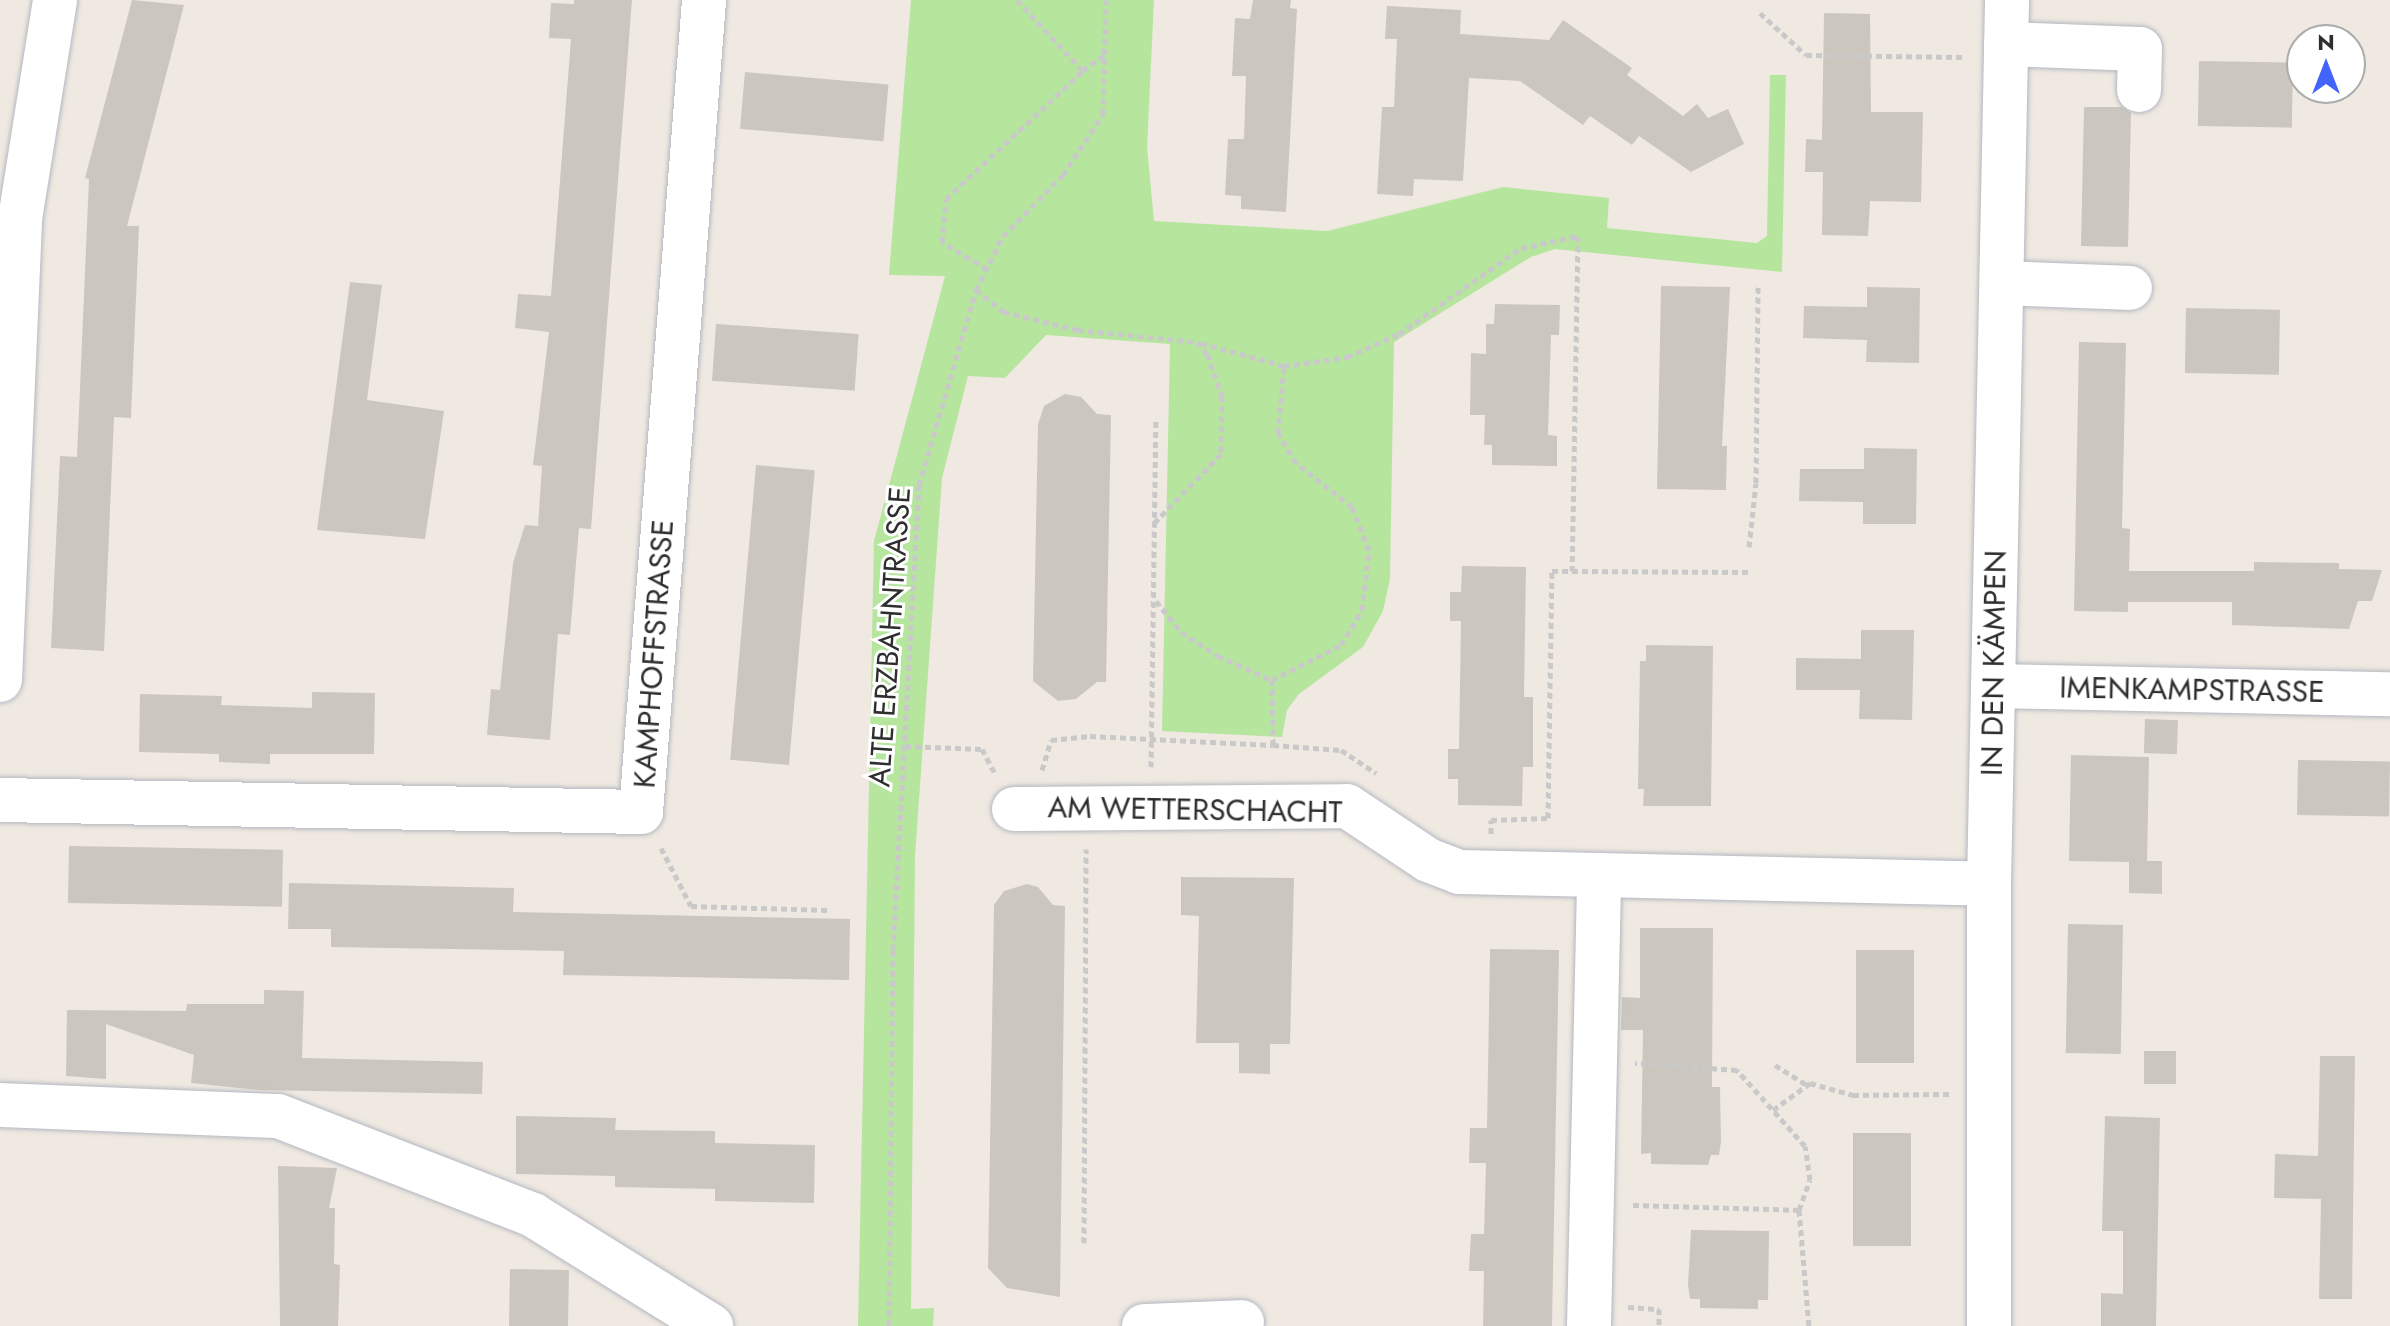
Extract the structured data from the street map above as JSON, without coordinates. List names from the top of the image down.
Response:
{
  "streets": {
    "street": [
      "KAMPHOFFSTRASSE",
      "IN DEN KÄMPEN",
      "IMENKAMPSTRASSE",
      "AM WETTERSCHACHT"
    ],
    "path": ["ALTE ERZBAHNTRASSE"]
  },
  "crossings": [
    ["IN DEN KÄMPEN", "IMENKAMPSTRASSE"],
    ["IN DEN KÄMPEN", "AM WETTERSCHACHT"]
  ],
  "north": "top"
}
